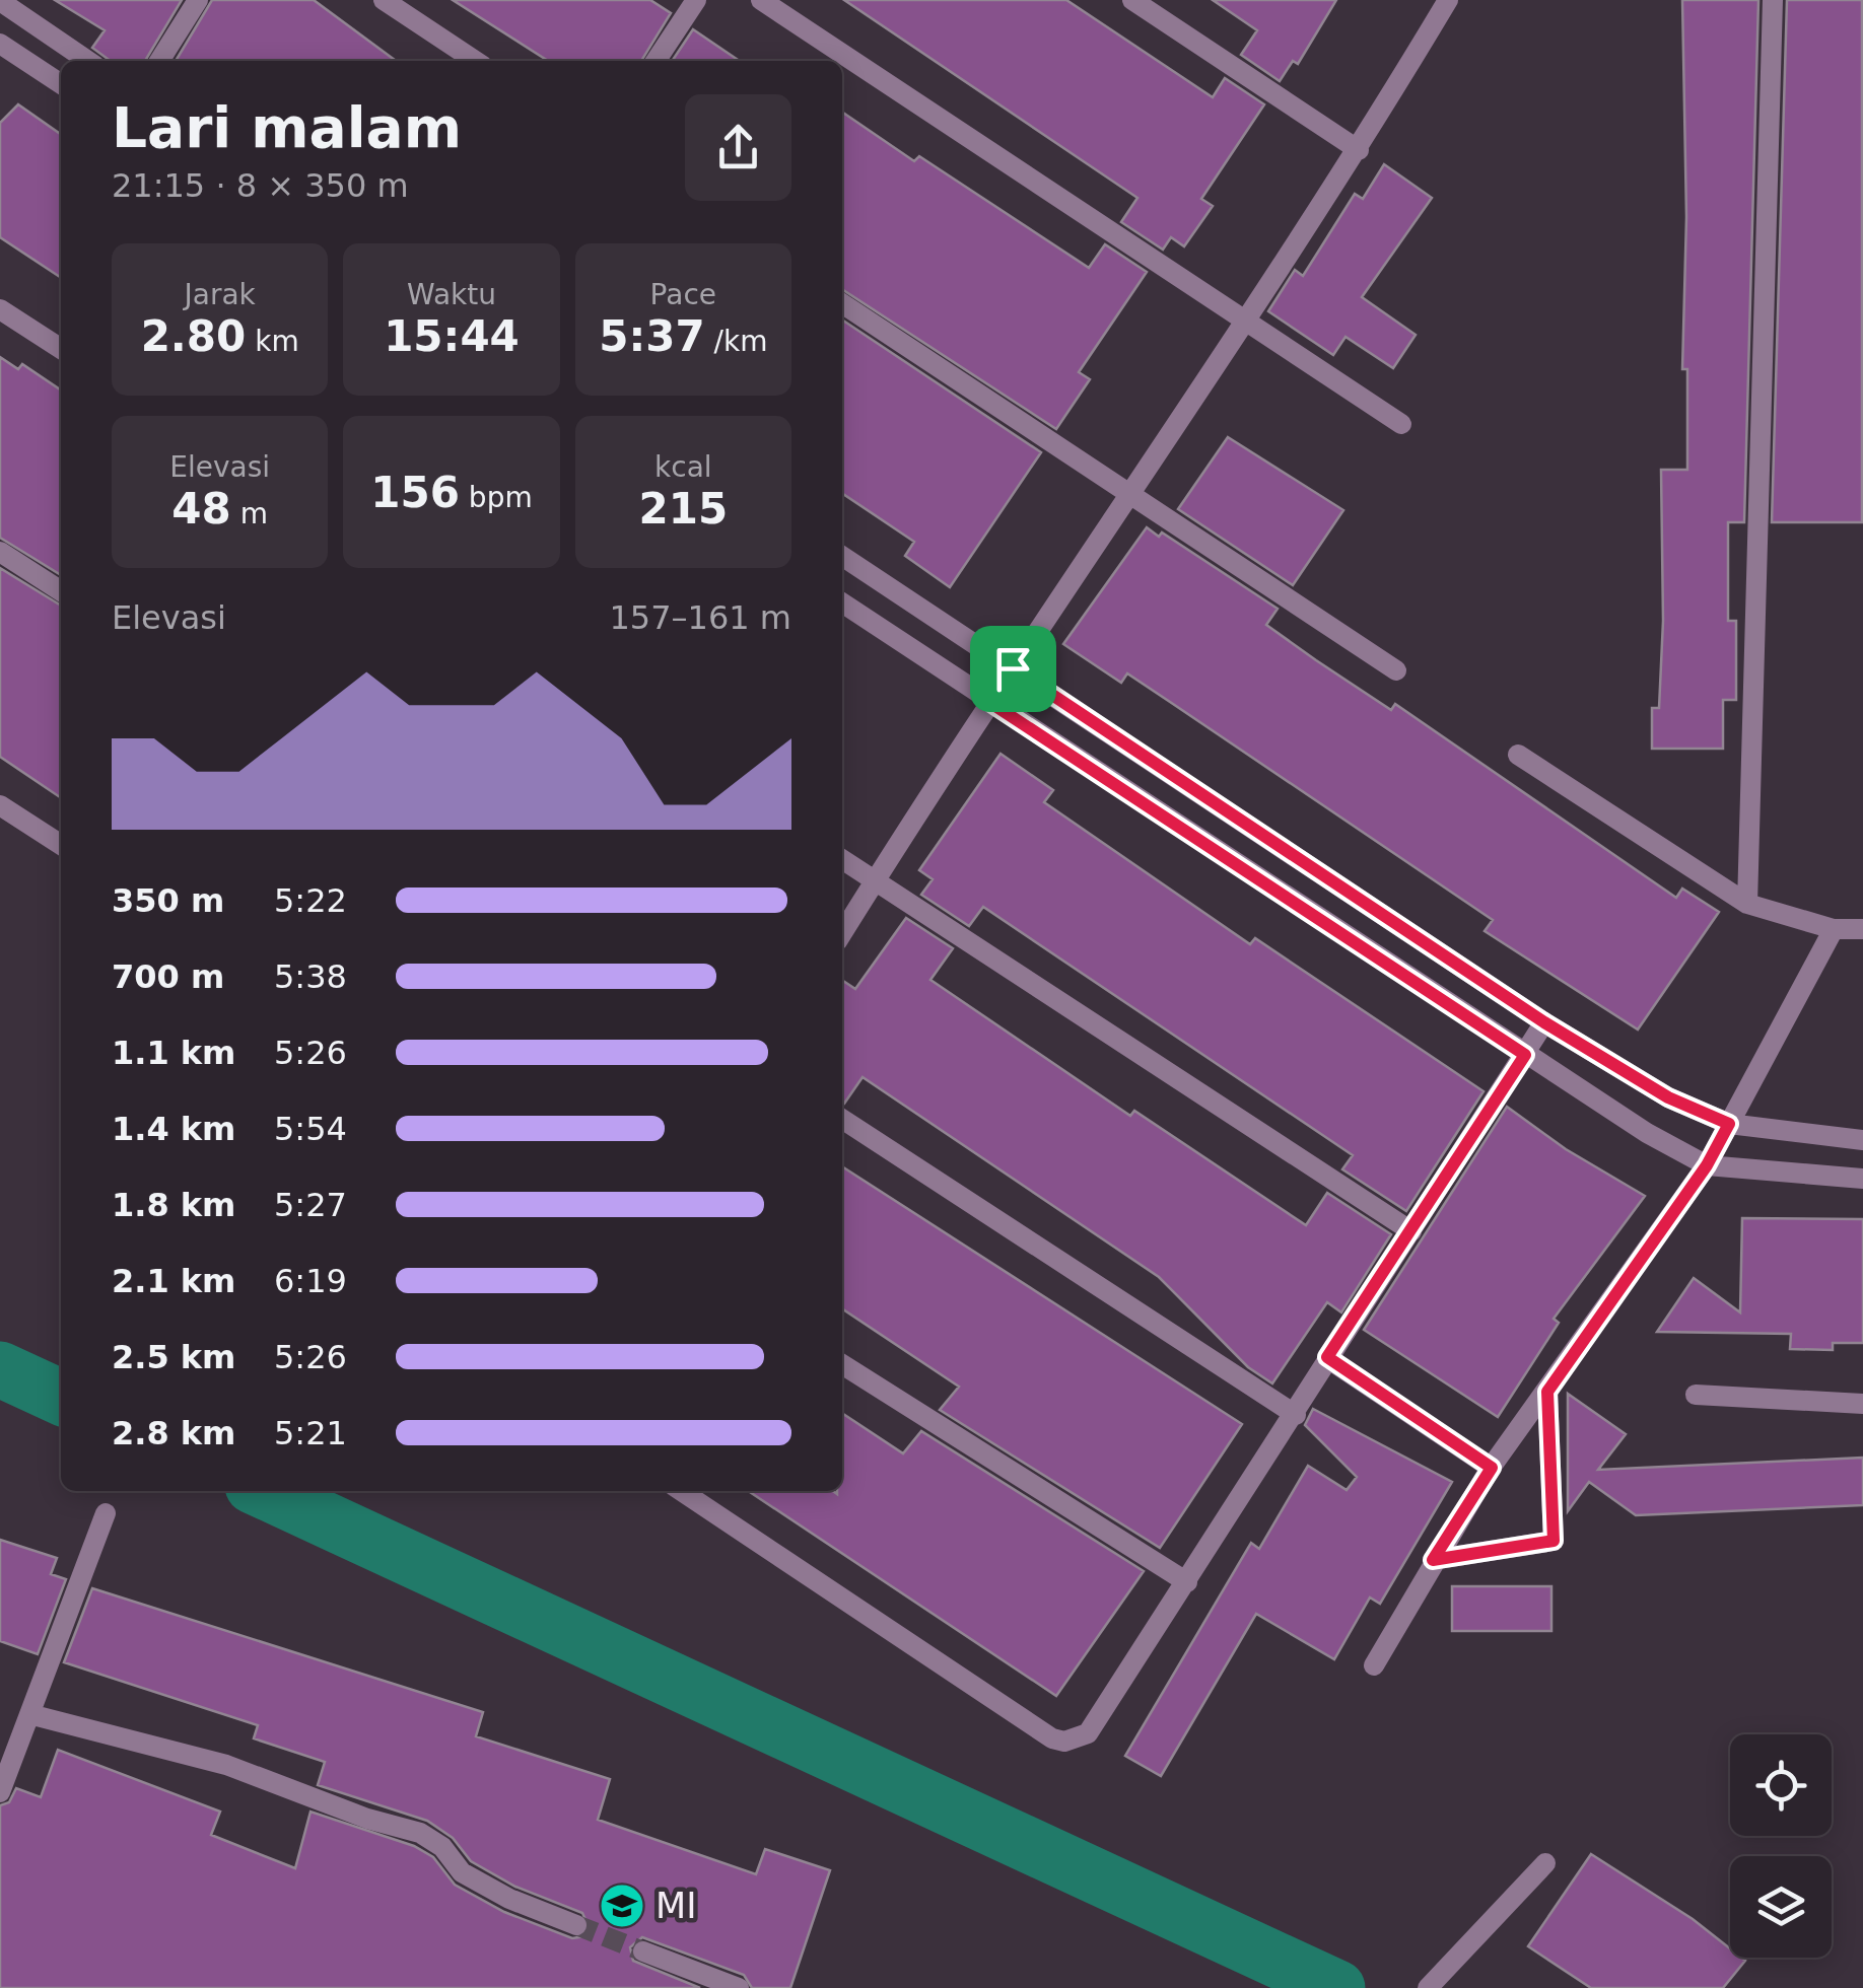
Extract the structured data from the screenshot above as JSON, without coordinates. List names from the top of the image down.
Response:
{
  "places": {
    "school or university": ["MI"]
  },
  "page": {
    "heading": ["Lari malam", "21:15 · 8 × 350 m"],
    "stats": [
      ["Jarak", "2.80 km"],
      ["Waktu", "15:44"],
      ["Pace", "5:37 /km"],
      ["Elevasi", "48 m"],
      ["156 bpm"],
      ["kcal", "215"]
    ],
    "chart": ["Elevasi", "157–161 m"],
    "list": [
      {
        "name": "350 m",
        "note": "5:22"
      },
      {
        "name": "700 m",
        "note": "5:38"
      },
      {
        "name": "1.1 km",
        "note": "5:26"
      },
      {
        "name": "1.4 km",
        "note": "5:54"
      },
      {
        "name": "1.8 km",
        "note": "5:27"
      },
      {
        "name": "2.1 km",
        "note": "6:19"
      },
      {
        "name": "2.5 km",
        "note": "5:26"
      },
      {
        "name": "2.8 km",
        "note": "5:21"
      }
    ]
  }
}
